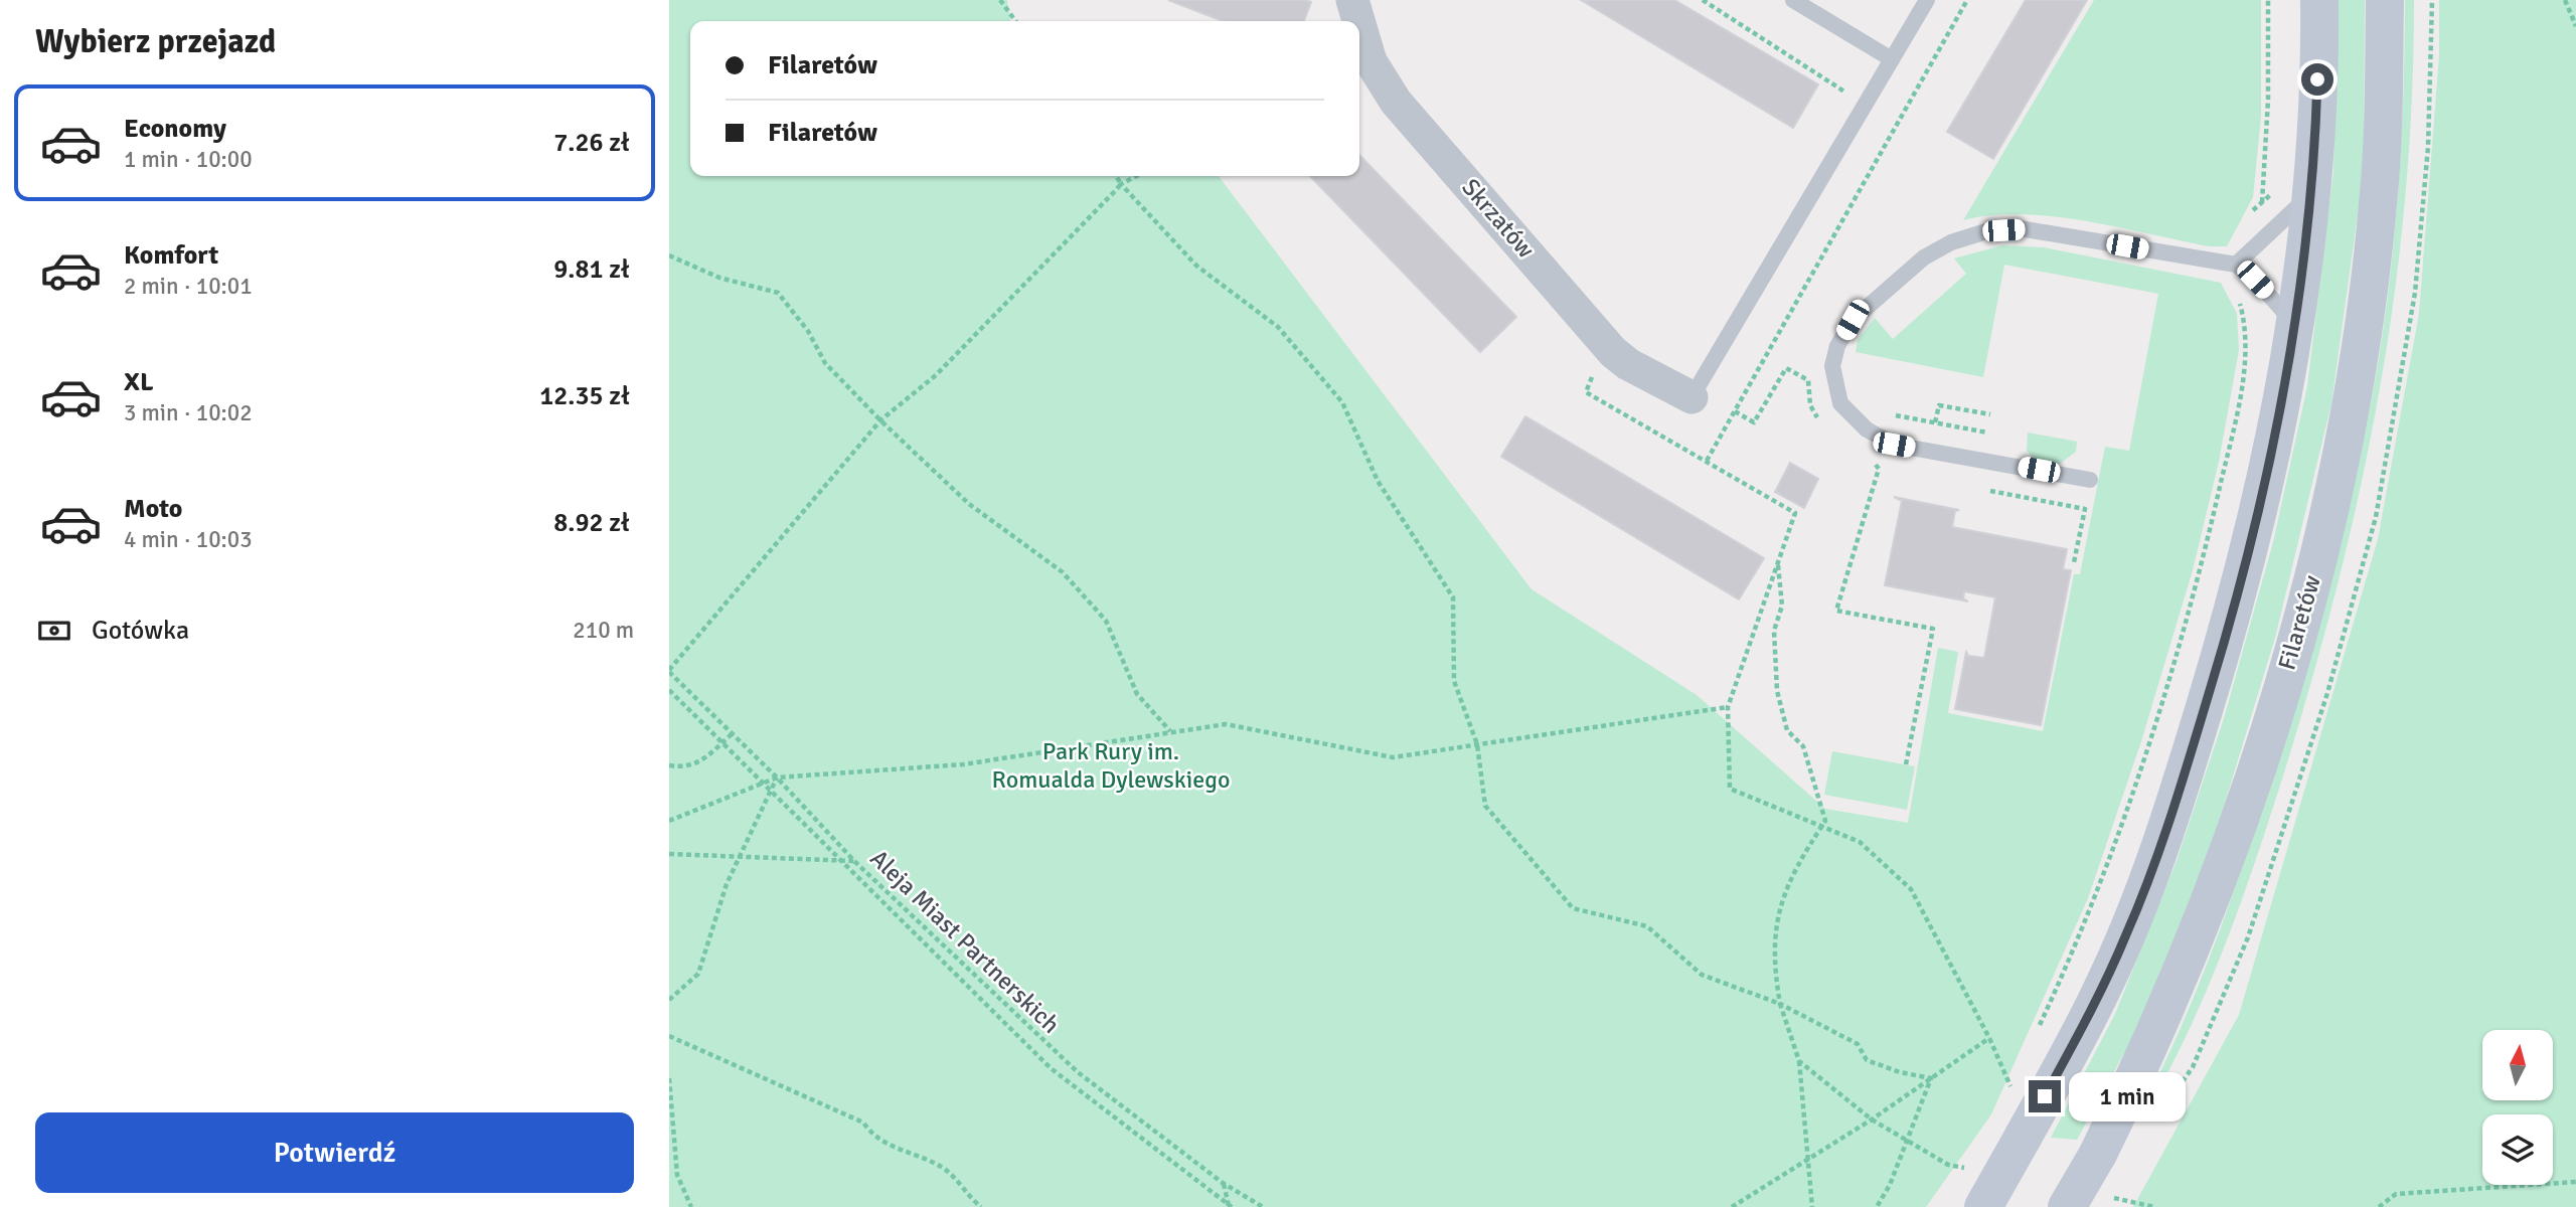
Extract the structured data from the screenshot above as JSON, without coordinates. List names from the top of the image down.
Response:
{
  "streets": {
    "main road": ["Filaretów"],
    "street": ["Skrzatów"],
    "path": ["Aleja Miast Partnerskich"]
  },
  "parks": ["Park Rury im. Romualda Dylewskiego"],
  "north": "top",
  "page": {
    "heading": "Wybierz przejazd",
    "banner": ["Filaretów", "Filaretów"],
    "list": [
      {
        "name": "Economy",
        "note": "1 min · 10:00",
        "value": "7.26 zł"
      },
      {
        "name": "Komfort",
        "note": "2 min · 10:01",
        "value": "9.81 zł"
      },
      {
        "name": "XL",
        "note": "3 min · 10:02",
        "value": "12.35 zł"
      },
      {
        "name": "Moto",
        "note": "4 min · 10:03",
        "value": "8.92 zł"
      }
    ],
    "pay": ["Gotówka", "210 m"],
    "bubble": "1 min",
    "buttons": "Potwierdź"
  }
}
